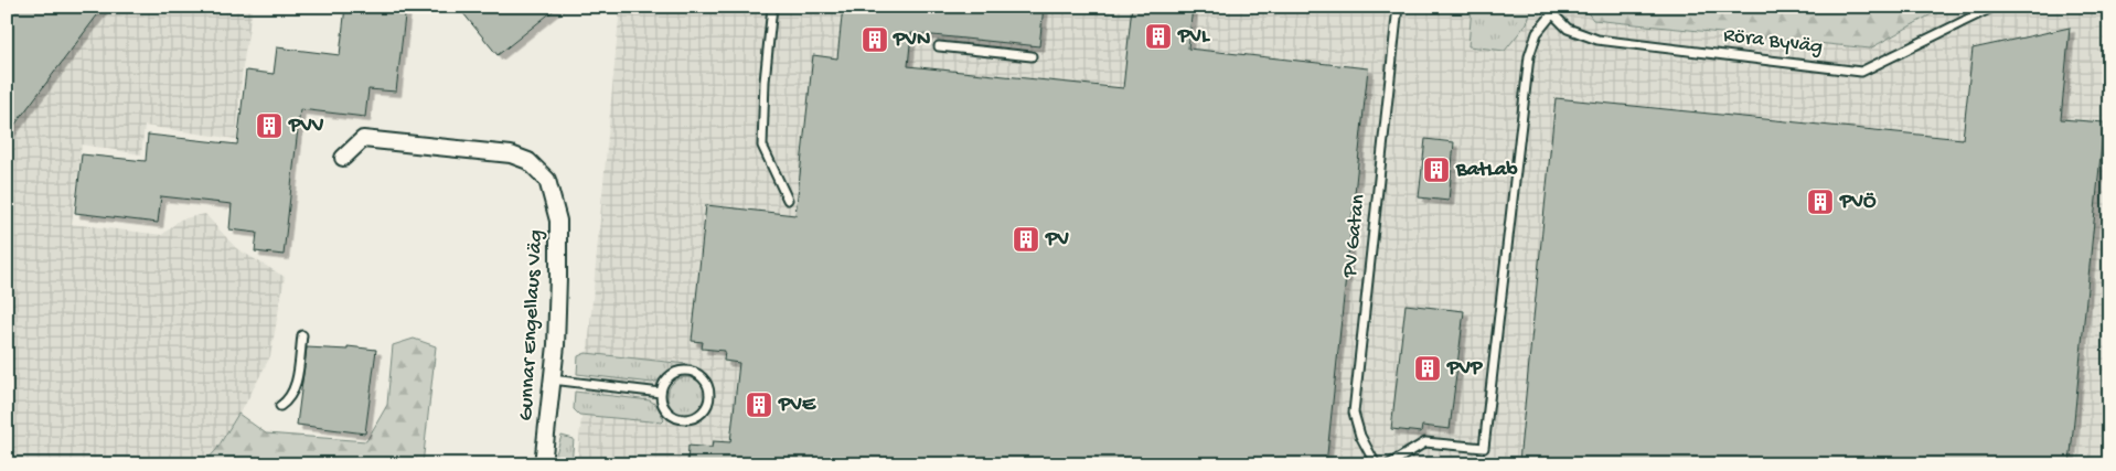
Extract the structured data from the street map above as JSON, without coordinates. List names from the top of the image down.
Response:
{
  "streets": {
    "street": ["Gunnar Engellaus Väg"],
    "lane": ["Röra Byväg", "PV Gatan"]
  },
  "places": {
    "building": [
      "PVL",
      "PVN",
      "PVV",
      "BatLab",
      "PVÖ",
      "PV",
      "PVP",
      "PVE"
    ]
  }
}
